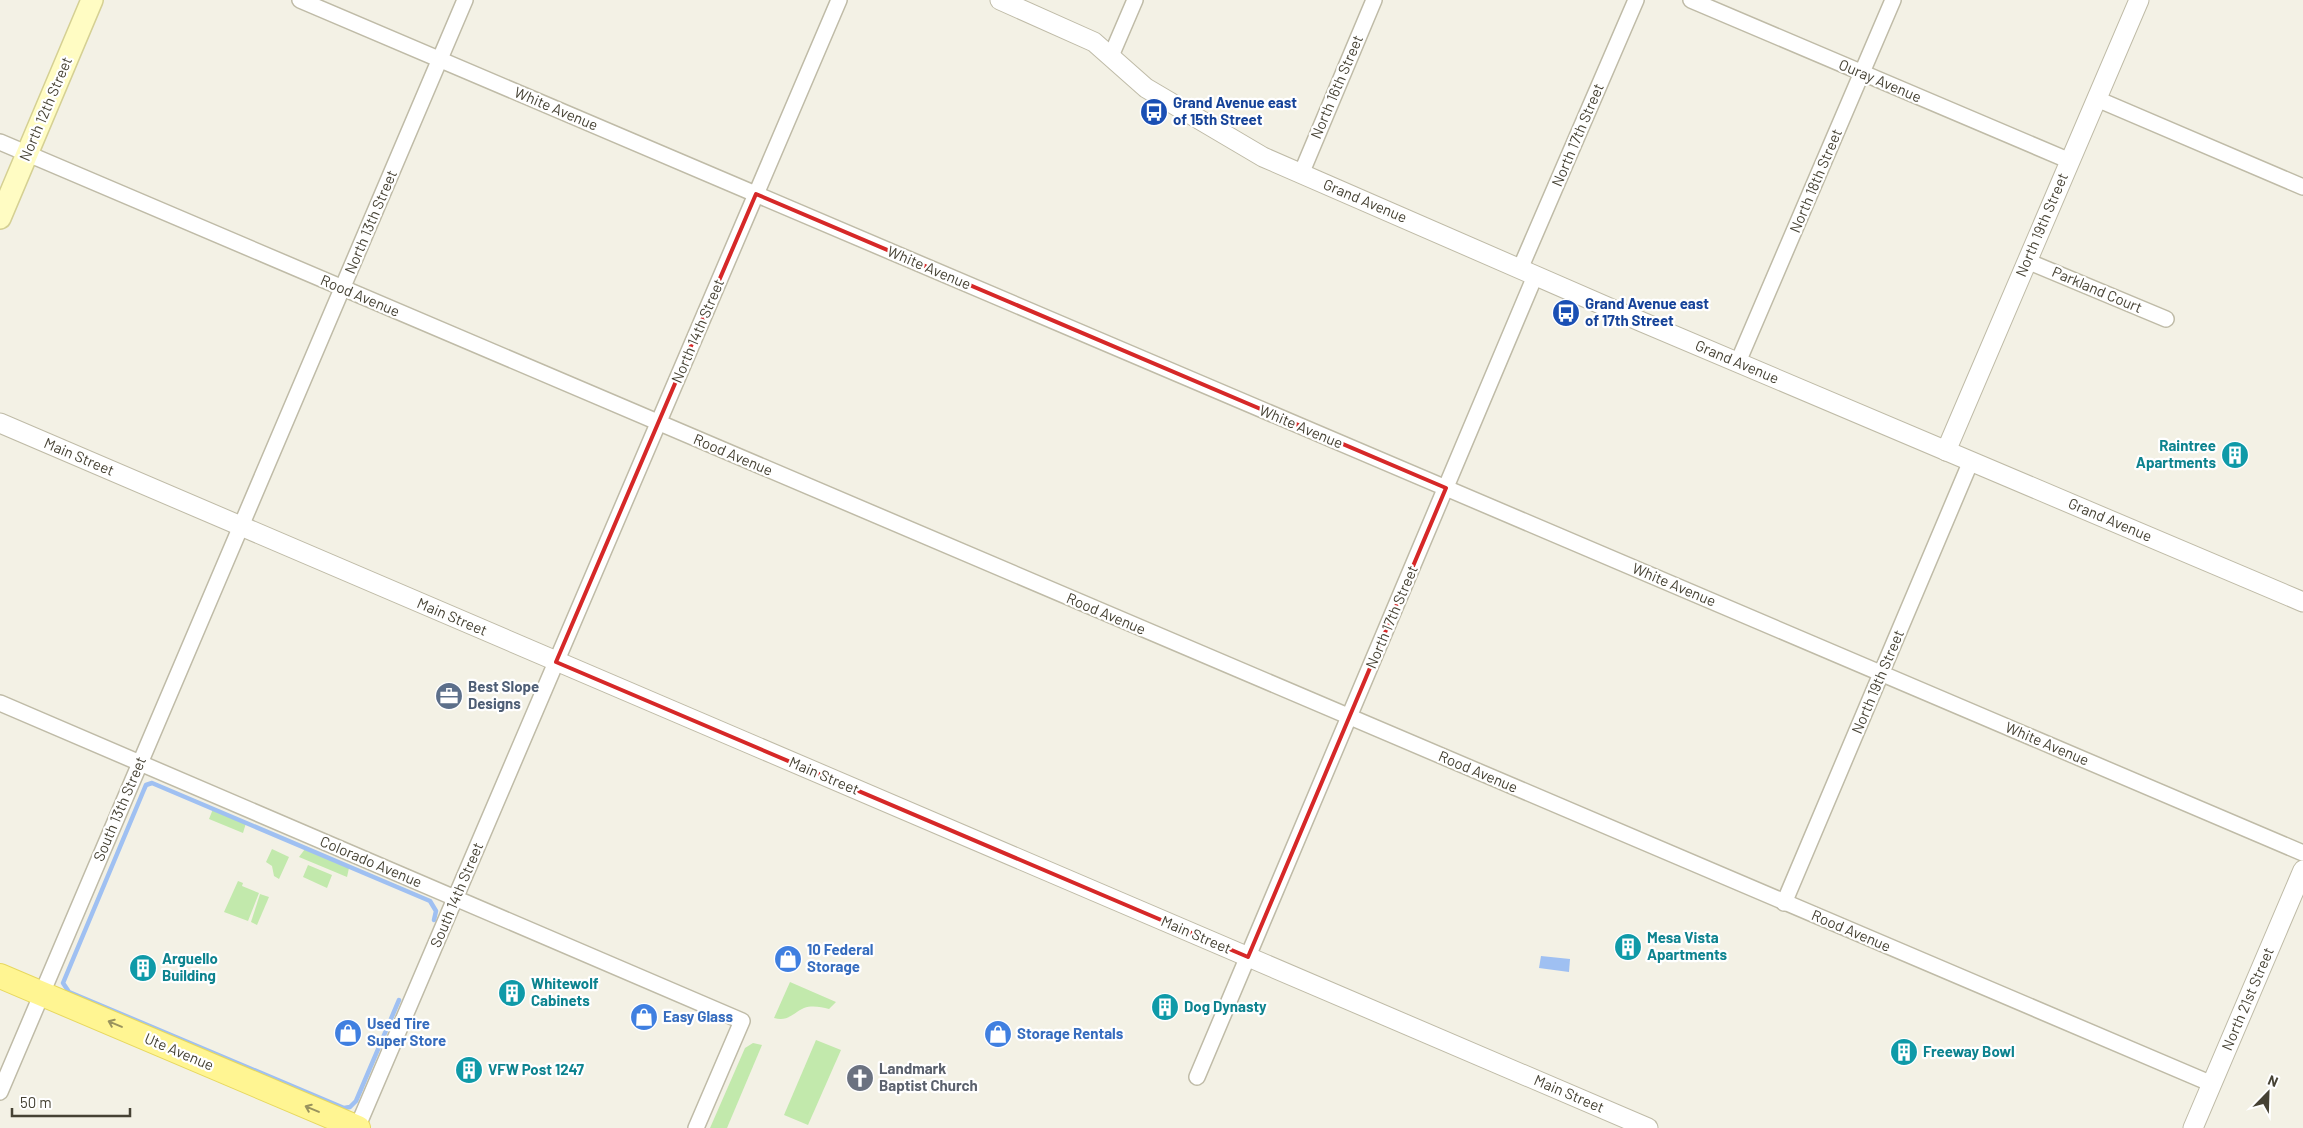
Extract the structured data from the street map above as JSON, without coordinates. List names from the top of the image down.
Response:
{
  "streets": {
    "main road": ["North 12th Street", "Ute Avenue"],
    "street": [
      "Ouray Avenue",
      "North 16th Street",
      "White Avenue",
      "North 17th Street",
      "North 18th Street",
      "Grand Avenue",
      "North 13th Street",
      "North 19th Street",
      "Parkland Court",
      "Rood Avenue",
      "North 14th Street",
      "Main Street",
      "South 13th Street",
      "Colorado Avenue",
      "South 14th Street",
      "North 21st Street"
    ]
  },
  "crossings": [
    ["Ouray Avenue", "North 18th Street"],
    ["Ouray Avenue", "North 19th Street"],
    ["North 16th Street", "Grand Avenue"],
    ["North 12th Street", "Rood Avenue"],
    ["White Avenue", "North 17th Street"],
    ["White Avenue", "North 13th Street"],
    ["White Avenue", "North 19th Street"],
    ["White Avenue", "North 14th Street"],
    ["North 17th Street", "Grand Avenue"],
    ["North 17th Street", "Rood Avenue"],
    ["North 17th Street", "Main Street"],
    ["North 18th Street", "Grand Avenue"],
    ["Grand Avenue", "North 19th Street"],
    ["North 13th Street", "Rood Avenue"],
    ["North 13th Street", "Main Street"],
    ["North 13th Street", "South 13th Street"],
    ["North 19th Street", "Parkland Court"],
    ["North 19th Street", "Rood Avenue"],
    ["Rood Avenue", "North 14th Street"],
    ["Rood Avenue", "North 21st Street"],
    ["North 14th Street", "Main Street"],
    ["North 14th Street", "South 14th Street"],
    ["Main Street", "South 13th Street"],
    ["Main Street", "South 14th Street"],
    ["South 13th Street", "Colorado Avenue"],
    ["South 13th Street", "Ute Avenue"],
    ["Colorado Avenue", "South 14th Street"],
    ["South 14th Street", "Ute Avenue"]
  ],
  "one_way": ["Ute Avenue"],
  "places": {
    "bus stop": ["Grand Avenue east of 15th Street", "Grand Avenue east of 17th Street"],
    "building": [
      "Raintree Apartments",
      "Mesa Vista Apartments",
      "Arguello Building",
      "Whitewolf Cabinets",
      "Dog Dynasty",
      "Freeway Bowl",
      "VFW Post 1247"
    ],
    "office": ["Best Slope Designs"],
    "shop": [
      "10 Federal Storage",
      "Easy Glass",
      "Used Tire Super Store",
      "Storage Rentals"
    ],
    "church": ["Landmark Baptist Church"]
  },
  "scale_bar": "50 m",
  "north": "top right"
}
